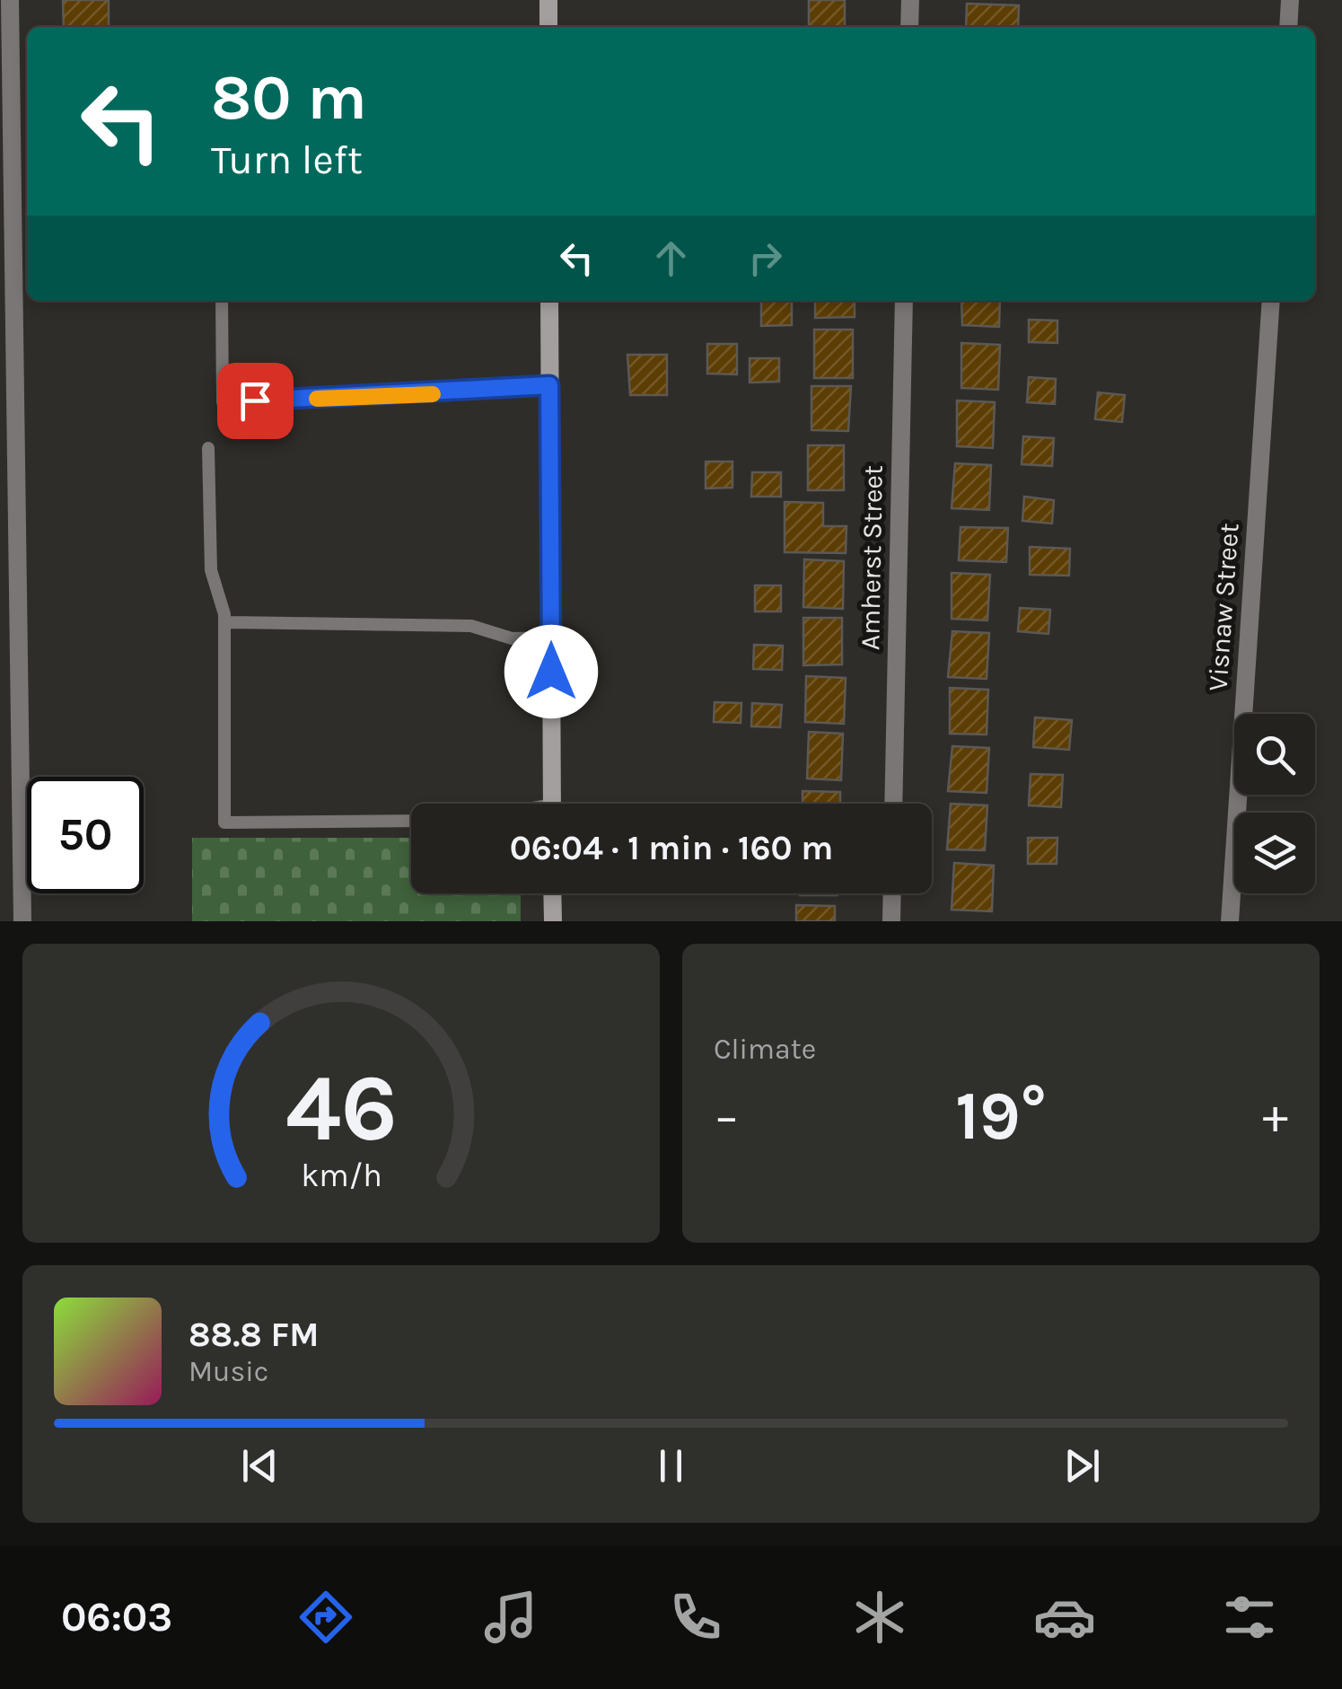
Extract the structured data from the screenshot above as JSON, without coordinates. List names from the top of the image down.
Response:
{
  "streets": {
    "street": ["Amherst Street", "Visnaw Street"]
  },
  "page": {
    "turn": ["80 m", "Turn left"],
    "limit": "50",
    "trip": "06:04 · 1 min · 160 m",
    "tile": "Climate",
    "heat": ["−", "19°", "+"],
    "song": ["88.8 FM", "Music"],
    "tabs": "06:03",
    "gauge": ["46", "km/h"]
  }
}
